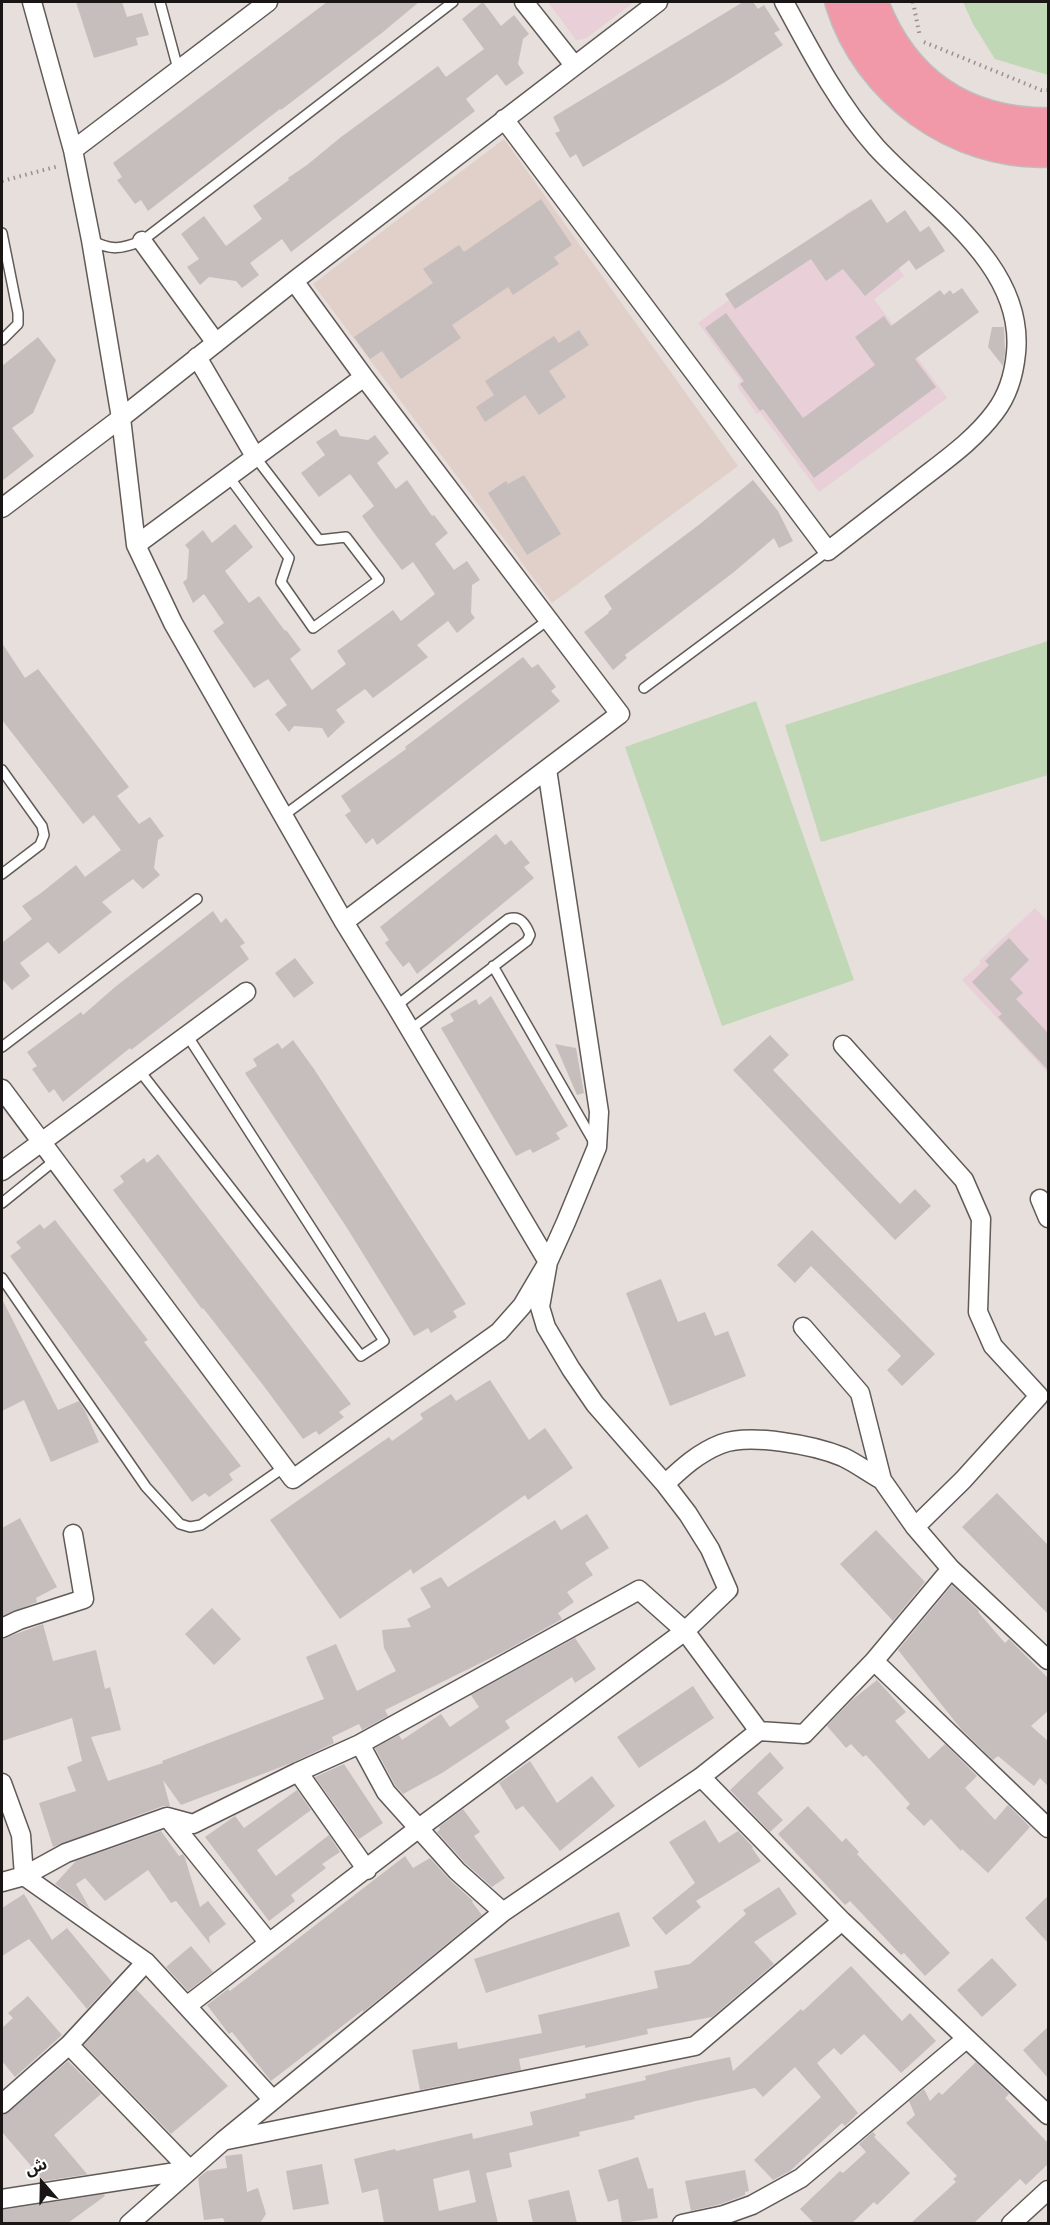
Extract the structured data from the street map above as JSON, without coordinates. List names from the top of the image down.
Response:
{
  "north": "top"
}
